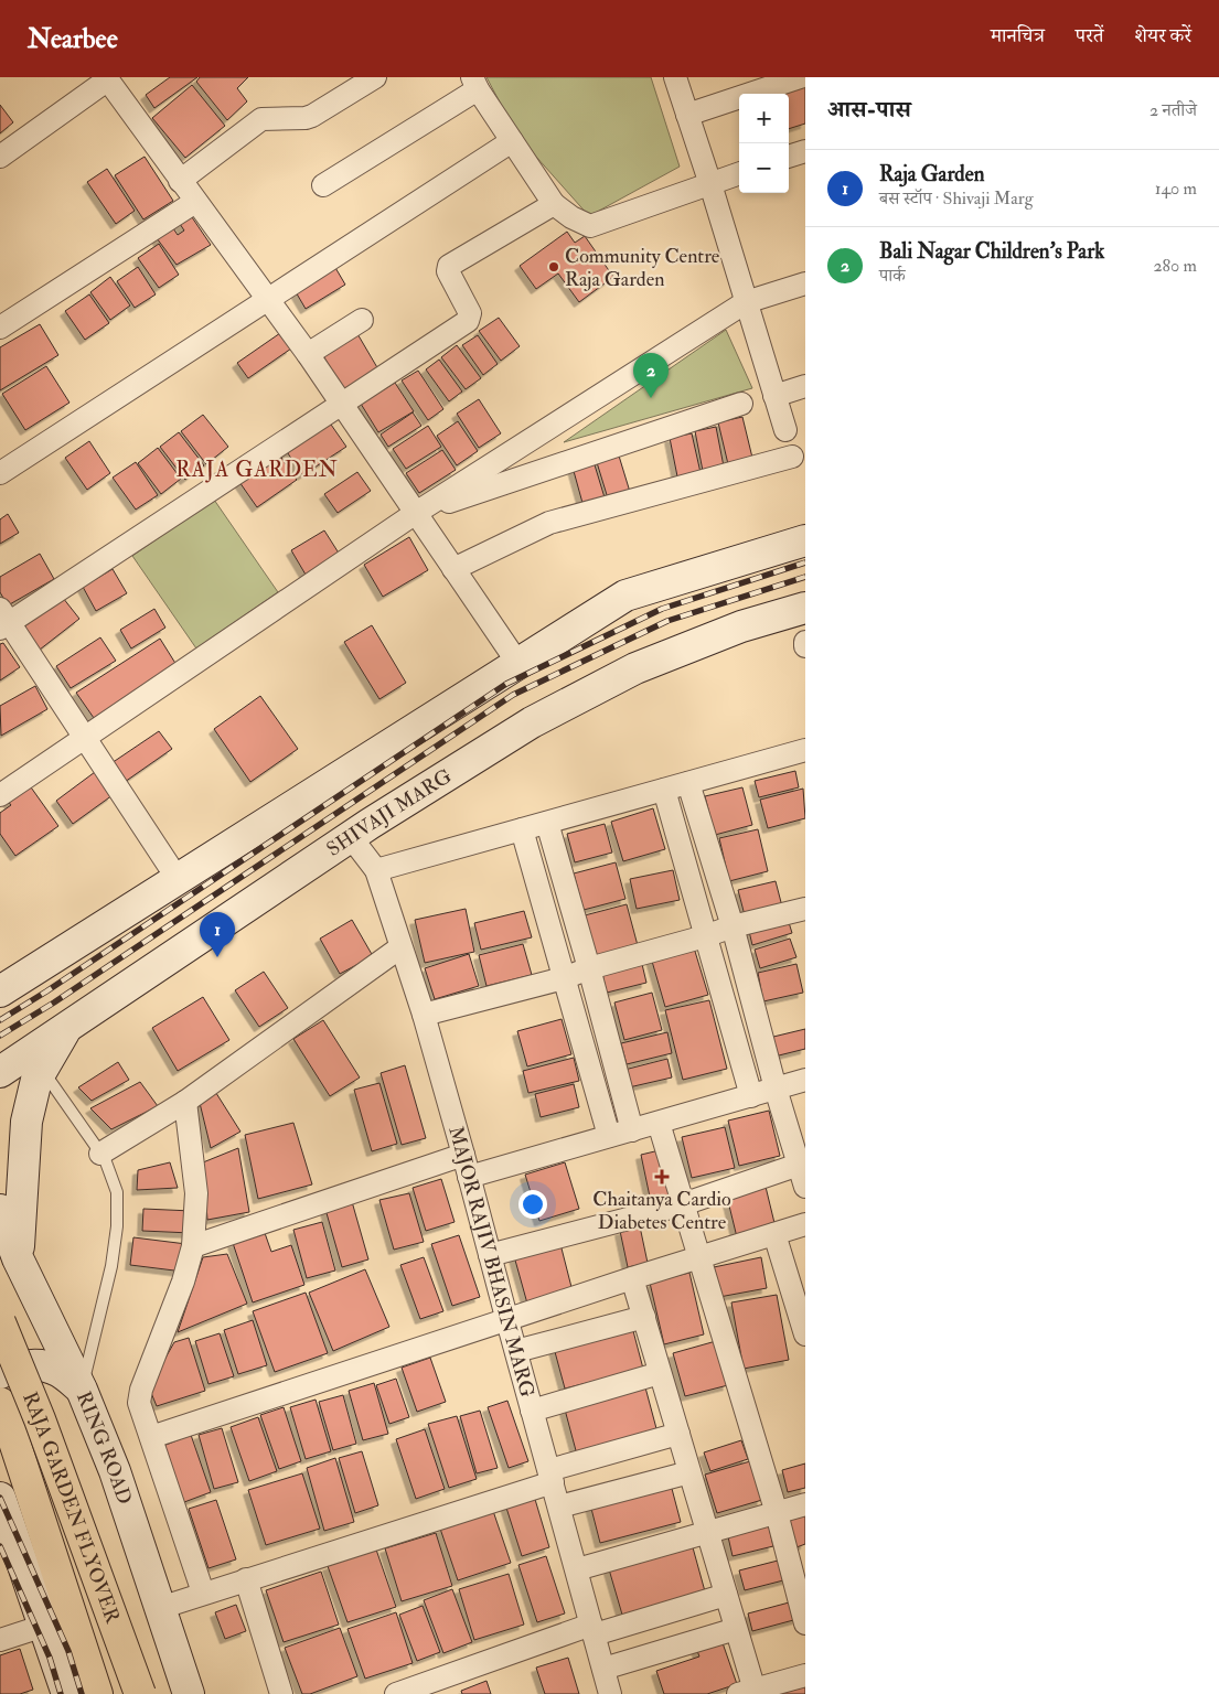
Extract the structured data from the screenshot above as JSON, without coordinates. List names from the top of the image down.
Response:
{
  "streets": {
    "main road": ["SHIVAJI MARG", "RING ROAD", "RAJA GARDEN FLYOVER"],
    "street": ["MAJOR RAJIV BHASIN MARG"]
  },
  "crossings": [
    ["SHIVAJI MARG", "MAJOR RAJIV BHASIN MARG"]
  ],
  "districts": ["RAJA GARDEN"],
  "places": {
    "other": ["Community Centre Raja Garden"],
    "health": ["Chaitanya Cardio Diabetes Centre"]
  },
  "page": {
    "header": "Nearbee",
    "nav": ["मानचित्र", "परतें", "शेयर करें"],
    "heading": ["आस-पास", "2 नतीजे"],
    "map_buttons": ["+", "−"],
    "list": [
      {
        "mark": "1",
        "name": "Raja Garden",
        "note": "बस स्टॉप · Shivaji Marg",
        "value": "140 m"
      },
      {
        "mark": "2",
        "name": "Bali Nagar Children's Park",
        "note": "पार्क",
        "value": "280 m"
      }
    ],
    "pins": ["2", "1"]
  }
}
